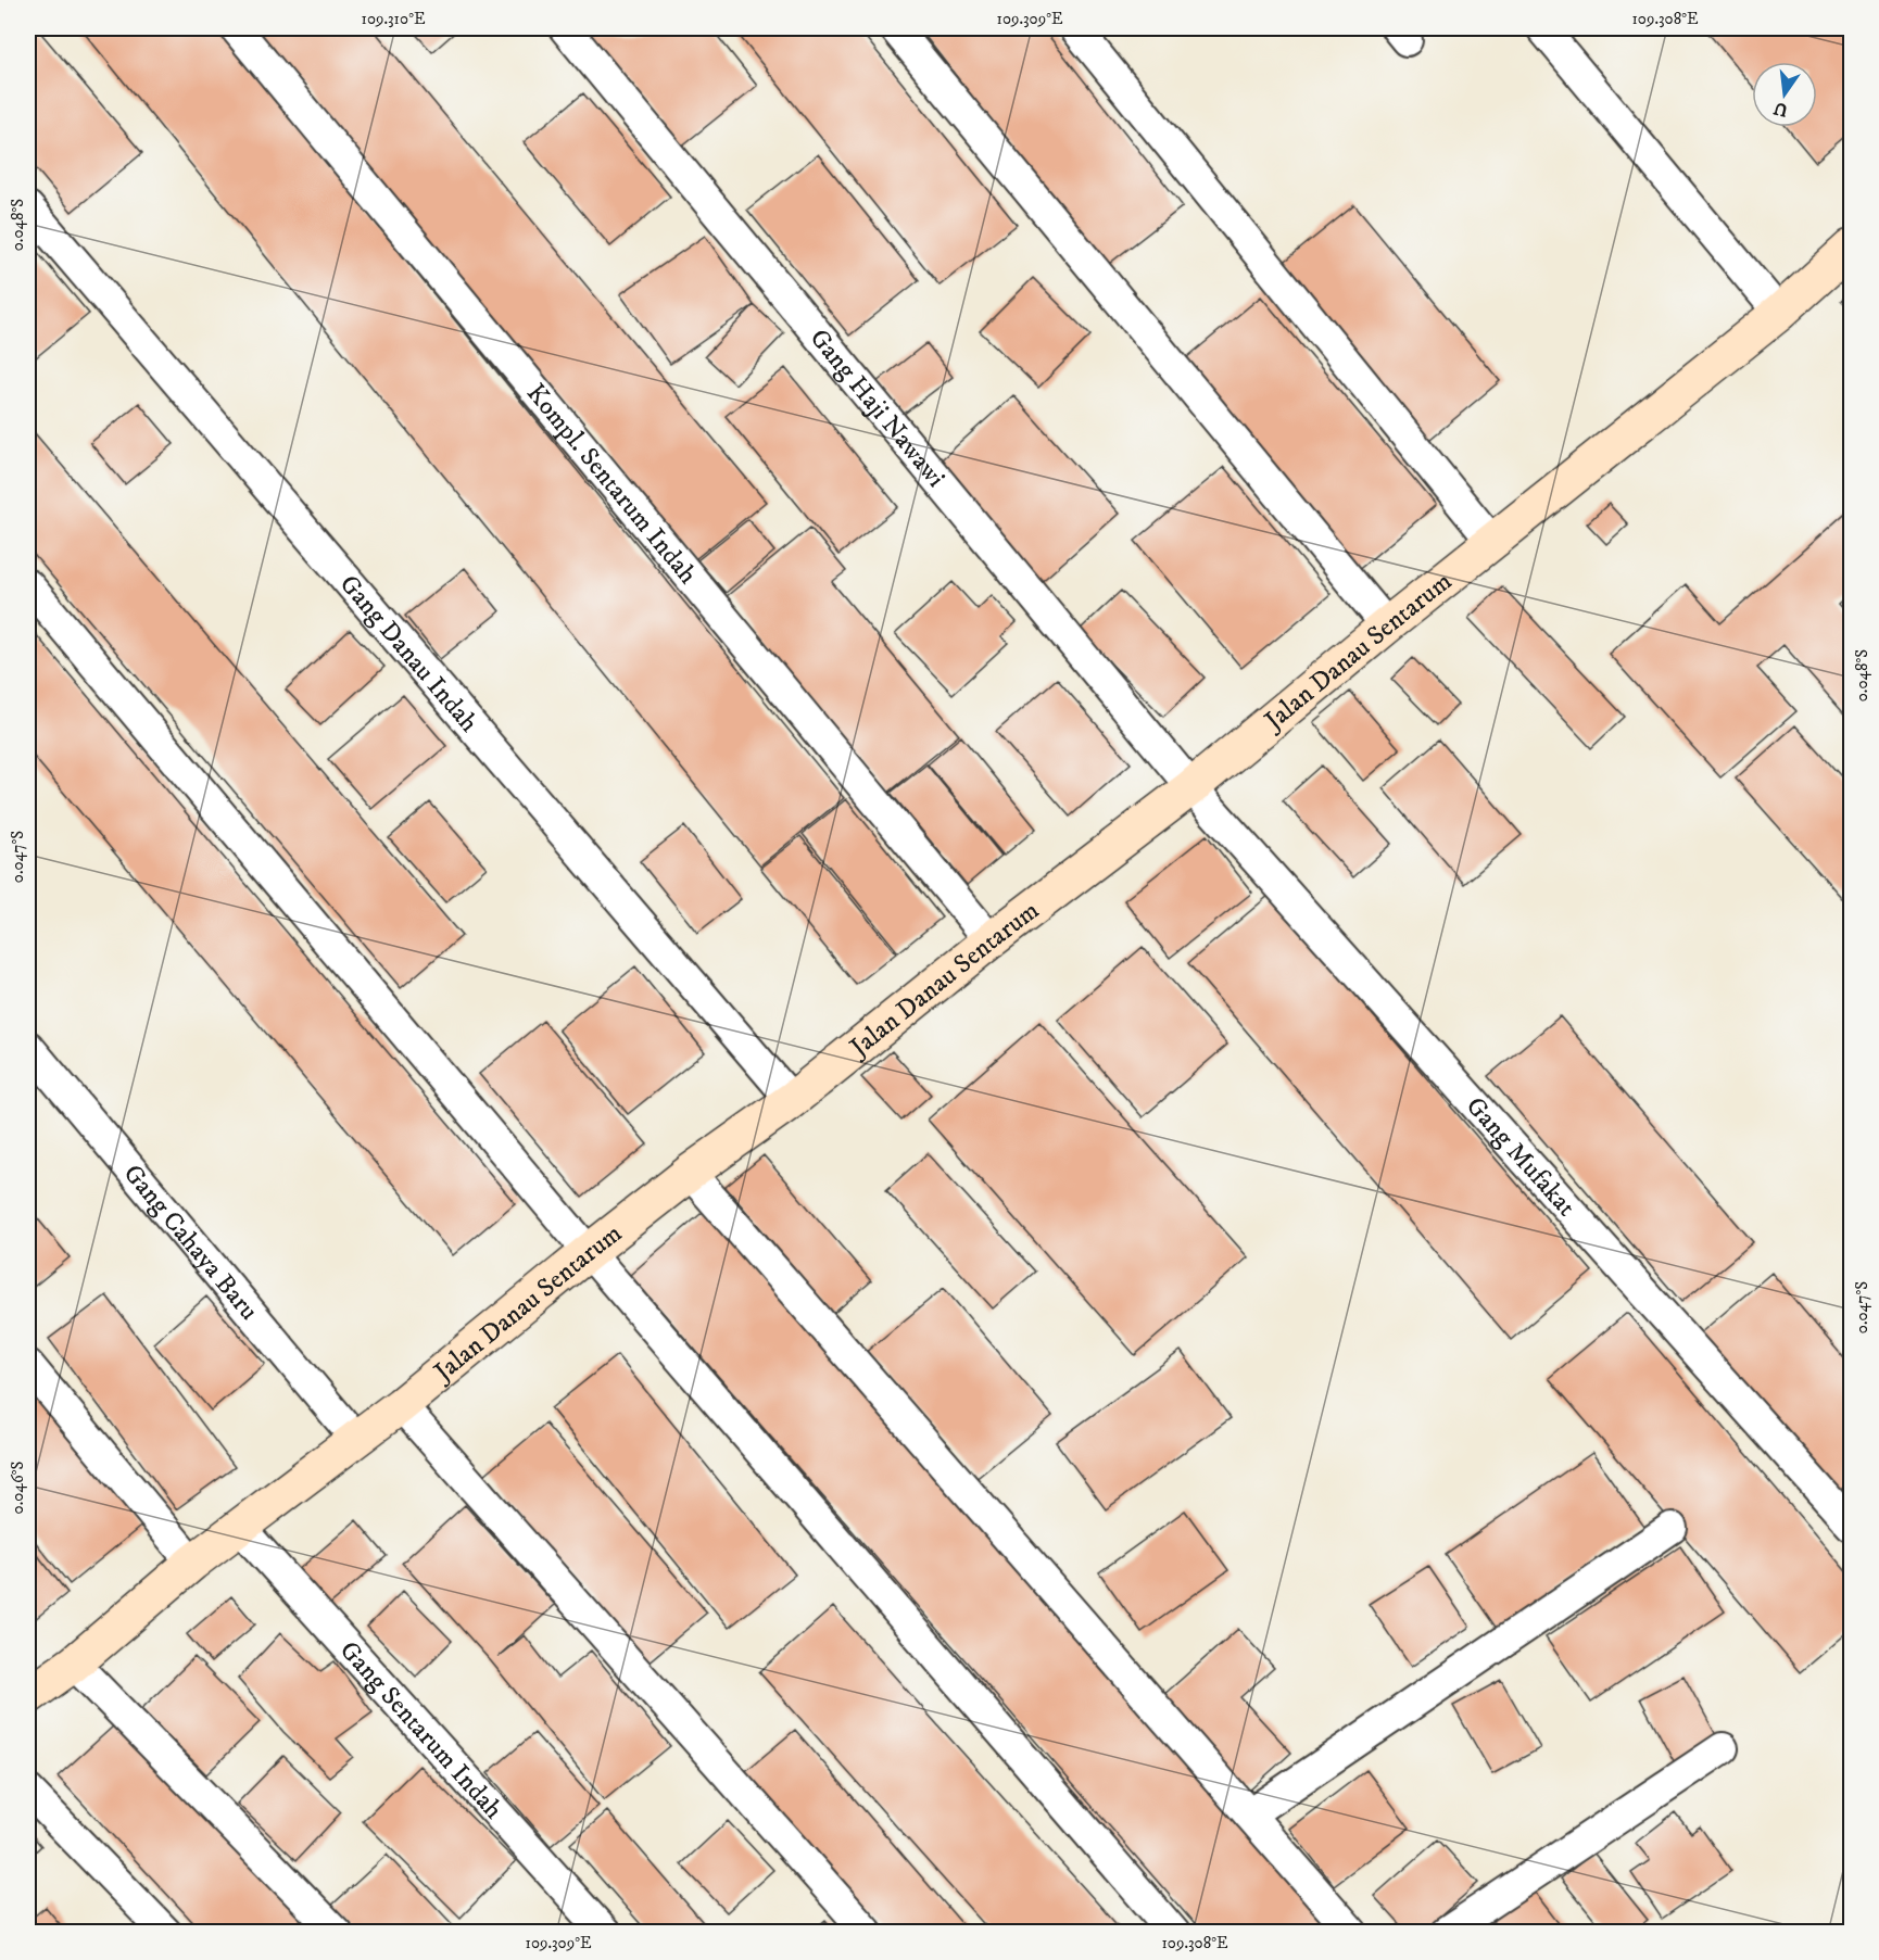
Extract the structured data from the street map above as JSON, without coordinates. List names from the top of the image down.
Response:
{
  "streets": {
    "street": [
      "Gang Haji Nawawi",
      "Kompl. Sentarum Indah",
      "Jalan Danau Sentarum",
      "Gang Danau Indah",
      "Gang Mufakat",
      "Gang Cahaya Baru",
      "Gang Sentarum Indah"
    ]
  },
  "crossings": [
    ["Gang Haji Nawawi", "Jalan Danau Sentarum"],
    ["Gang Haji Nawawi", "Gang Mufakat"],
    ["Kompl. Sentarum Indah", "Jalan Danau Sentarum"],
    ["Jalan Danau Sentarum", "Gang Danau Indah"],
    ["Jalan Danau Sentarum", "Gang Mufakat"],
    ["Jalan Danau Sentarum", "Gang Cahaya Baru"],
    ["Jalan Danau Sentarum", "Gang Sentarum Indah"]
  ],
  "north": "bottom",
  "coordinates": [
    "109.310°E",
    "109.309°E",
    "109.308°E",
    "0.048°S",
    "0.047°S",
    "0.046°S"
  ]
}
